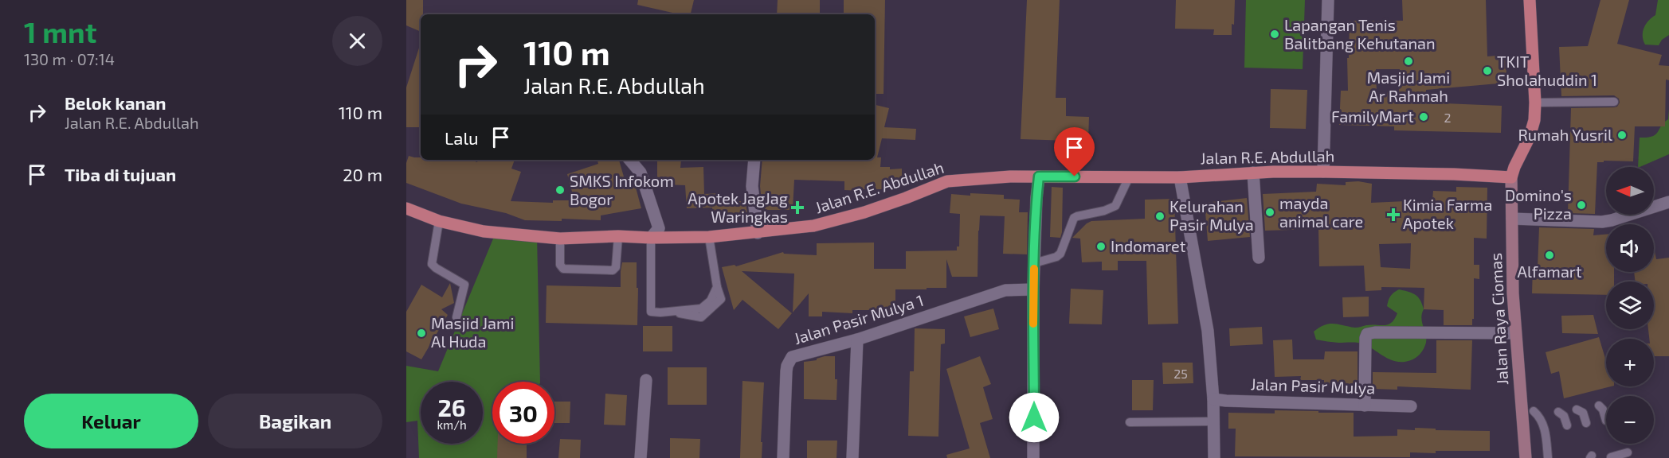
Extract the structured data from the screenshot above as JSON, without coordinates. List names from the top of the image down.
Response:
{
  "streets": {
    "main road": ["Jalan R.E. Abdullah", "Jalan Raya Ciomas"],
    "street": ["Jalan Pasir Mulya 1", "Jalan Pasir Mulya"]
  },
  "crossings": [
    ["Jalan R.E. Abdullah", "Jalan Raya Ciomas"]
  ],
  "places": {
    "other": [
      "Lapangan Tenis Balitbang Kehutanan",
      "Masjid Jami Ar Rahmah",
      "TKIT Sholahuddin 1",
      "FamilyMart",
      "Rumah Yusril",
      "SMKS Infokom Bogor",
      "Domino's Pizza",
      "mayda animal care",
      "Kelurahan Pasir Mulya",
      "Indomaret",
      "Alfamart",
      "Masjid Jami Al Huda"
    ],
    "health": ["Apotek JagJag Waringkas", "Kimia Farma Apotek"]
  },
  "house_numbers": ["2", "25"],
  "north": "left",
  "page": {
    "heading": ["1 mnt", "130 m · 07:14"],
    "turn": ["110 m", "Jalan R.E. Abdullah"],
    "list": [
      {
        "name": "Belok kanan",
        "note": "Jalan R.E. Abdullah",
        "value": "110 m"
      },
      {
        "name": "Tiba di tujuan",
        "value": "20 m"
      }
    ],
    "then": "Lalu",
    "map_buttons": ["+", "−"],
    "speed": "26 km/h",
    "limit": "30",
    "buttons": ["Keluar", "Bagikan"]
  }
}
